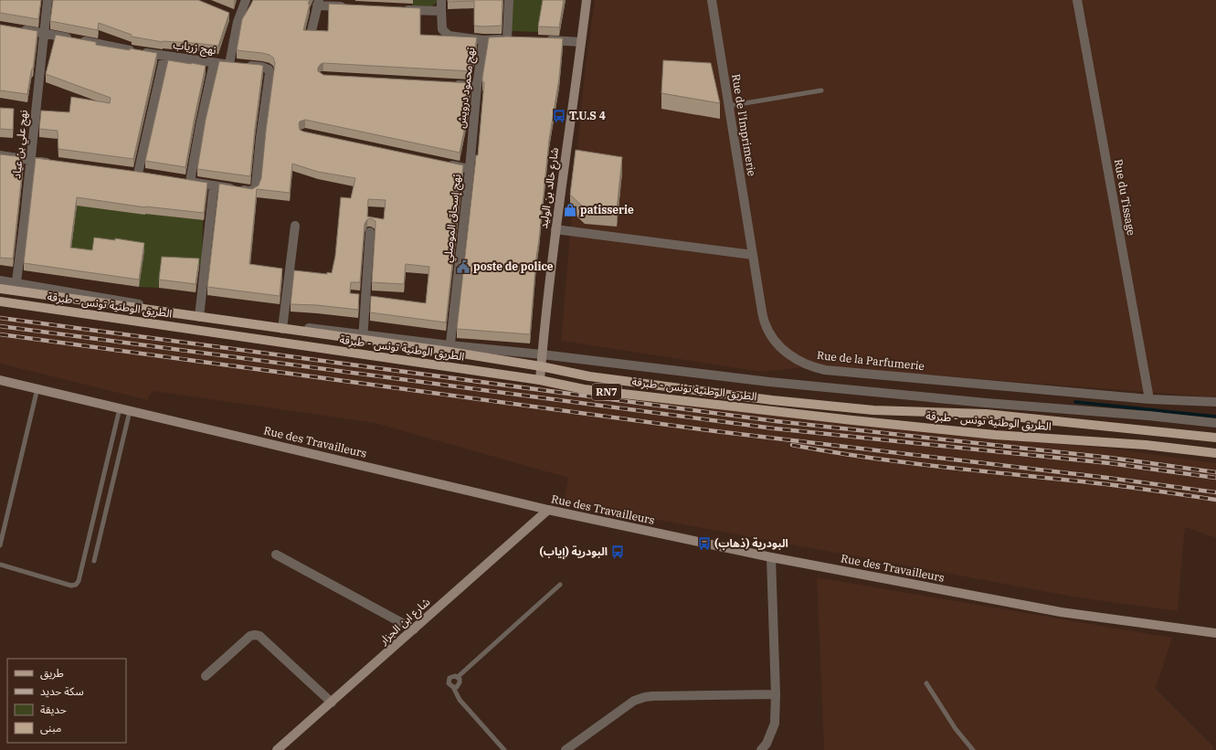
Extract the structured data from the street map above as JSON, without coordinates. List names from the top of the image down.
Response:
{
  "streets": {
    "main road": ["الطريق الوطنية تونس - طبرقة", "RN7"],
    "street": [
      "نهج زرياب",
      "نهج محمود درويش",
      "Rue de l'Imprimerie",
      "نهج علي بن عياد",
      "شارع خالد بن الوليد",
      "Rue du Tissage",
      "نهج إسحاق الموصلي",
      "Rue de la Parfumerie",
      "Rue des Travailleurs",
      "شارع ابن الجزار"
    ]
  },
  "crossings": [
    ["نهج زرياب", "نهج علي بن عياد"],
    ["نهج محمود درويش", "نهج إسحاق الموصلي"],
    ["Rue de l'Imprimerie", "Rue de la Parfumerie"],
    ["نهج علي بن عياد", "الطريق الوطنية تونس - طبرقة"],
    ["شارع خالد بن الوليد", "الطريق الوطنية تونس - طبرقة"],
    ["Rue du Tissage", "Rue de la Parfumerie"],
    ["نهج إسحاق الموصلي", "الطريق الوطنية تونس - طبرقة"],
    ["Rue des Travailleurs", "شارع ابن الجزار"]
  ],
  "places": {
    "bus stop": ["T.U.S 4", "البودرية (ذهاب)", "البودرية (إياب)"],
    "shop": ["patisserie"],
    "public building": ["poste de police"]
  },
  "legend": [
    "طريق",
    "سكة حديد",
    "حديقة",
    "مبنى"
  ]
}
